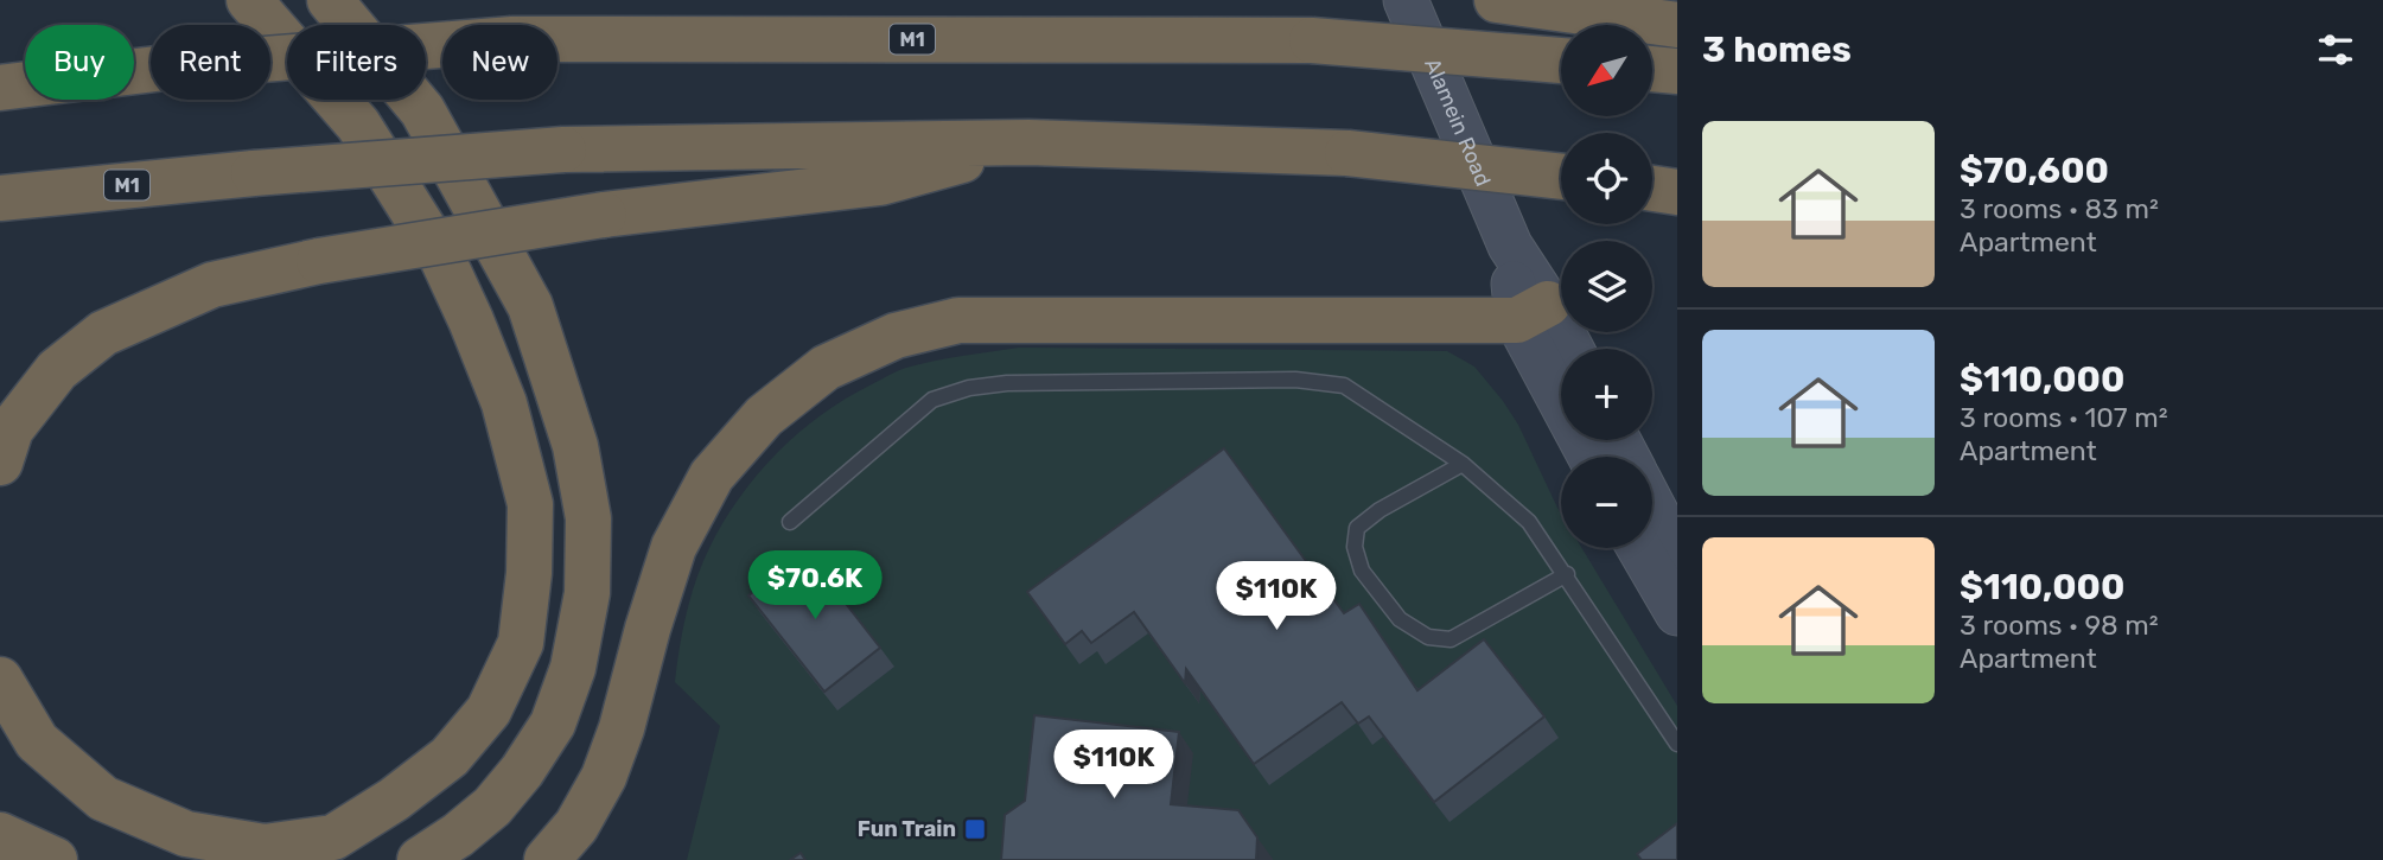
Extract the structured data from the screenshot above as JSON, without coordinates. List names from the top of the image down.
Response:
{
  "streets": {
    "highway": ["M1"],
    "main road": ["Alamein Road"]
  },
  "places": {
    "transit": ["Fun Train"]
  },
  "north": "bottom left",
  "page": {
    "heading": "3 homes",
    "map_buttons": ["+", "−"],
    "chip": [
      "Buy",
      "Rent",
      "Filters",
      "New"
    ],
    "list": [
      {
        "name": "$70,600",
        "note": "3 rooms · 83 m² · Apartment"
      },
      {
        "name": "$110,000",
        "note": "3 rooms · 107 m² · Apartment"
      },
      {
        "name": "$110,000",
        "note": "3 rooms · 98 m² · Apartment"
      }
    ],
    "price": ["$70.6K", "$110K", "$110K"]
  }
}
